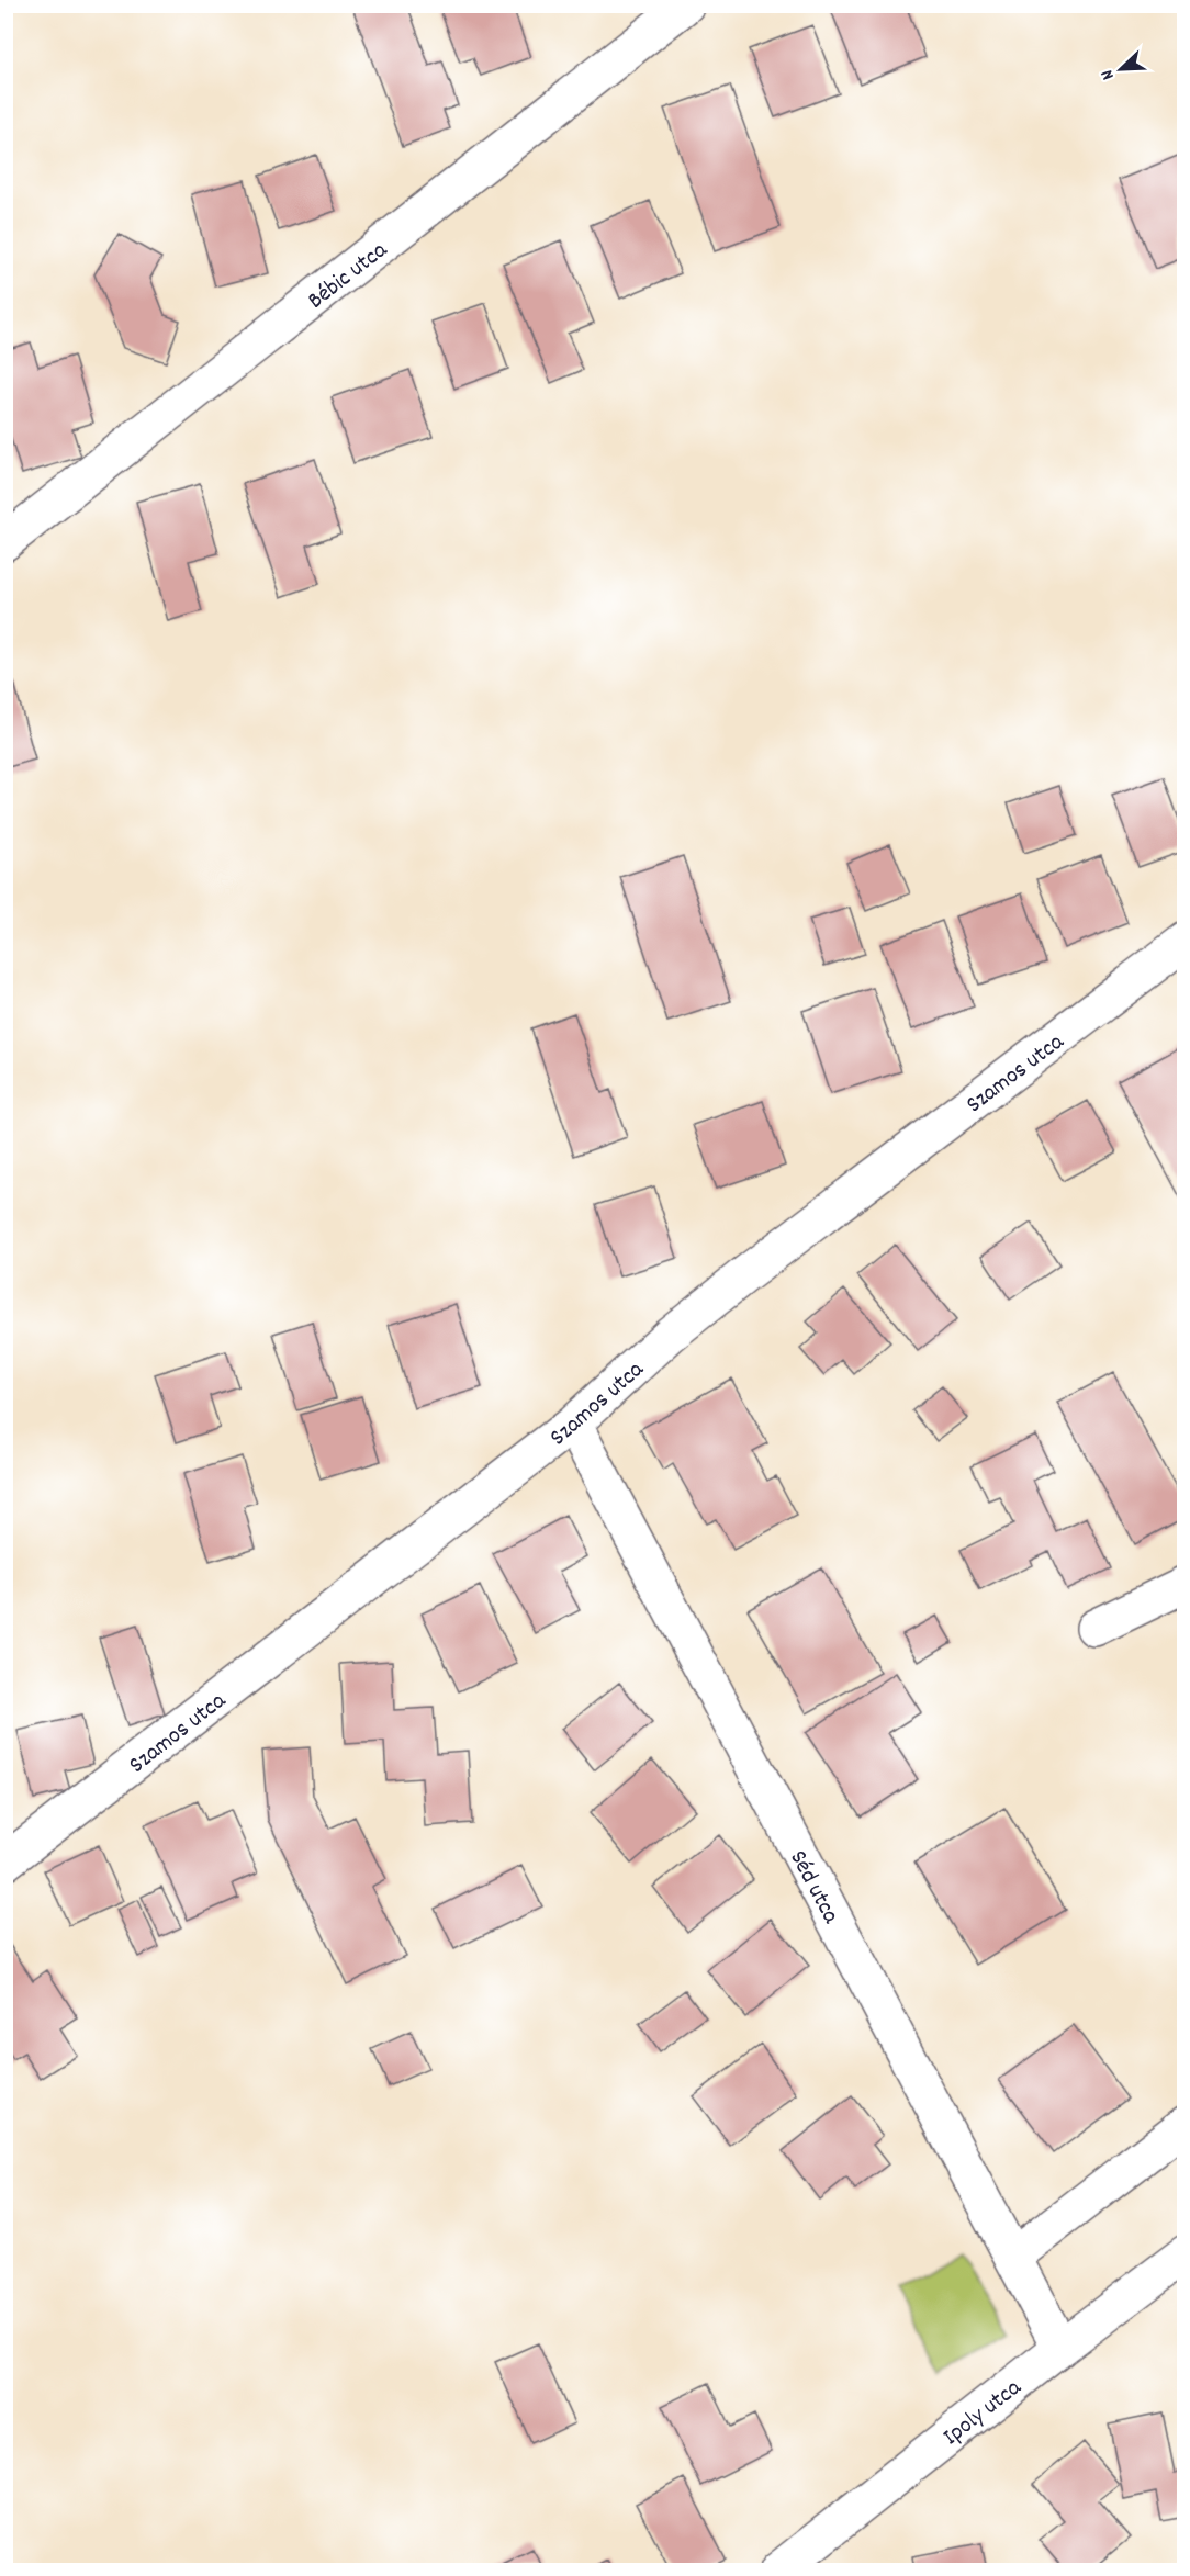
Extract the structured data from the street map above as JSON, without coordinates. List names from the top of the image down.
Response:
{
  "streets": {
    "street": [
      "Bébic utca",
      "Szamos utca",
      "Séd utca",
      "Ipoly utca"
    ]
  },
  "crossings": [
    ["Szamos utca", "Séd utca"],
    ["Séd utca", "Ipoly utca"]
  ],
  "north": "bottom left"
}
